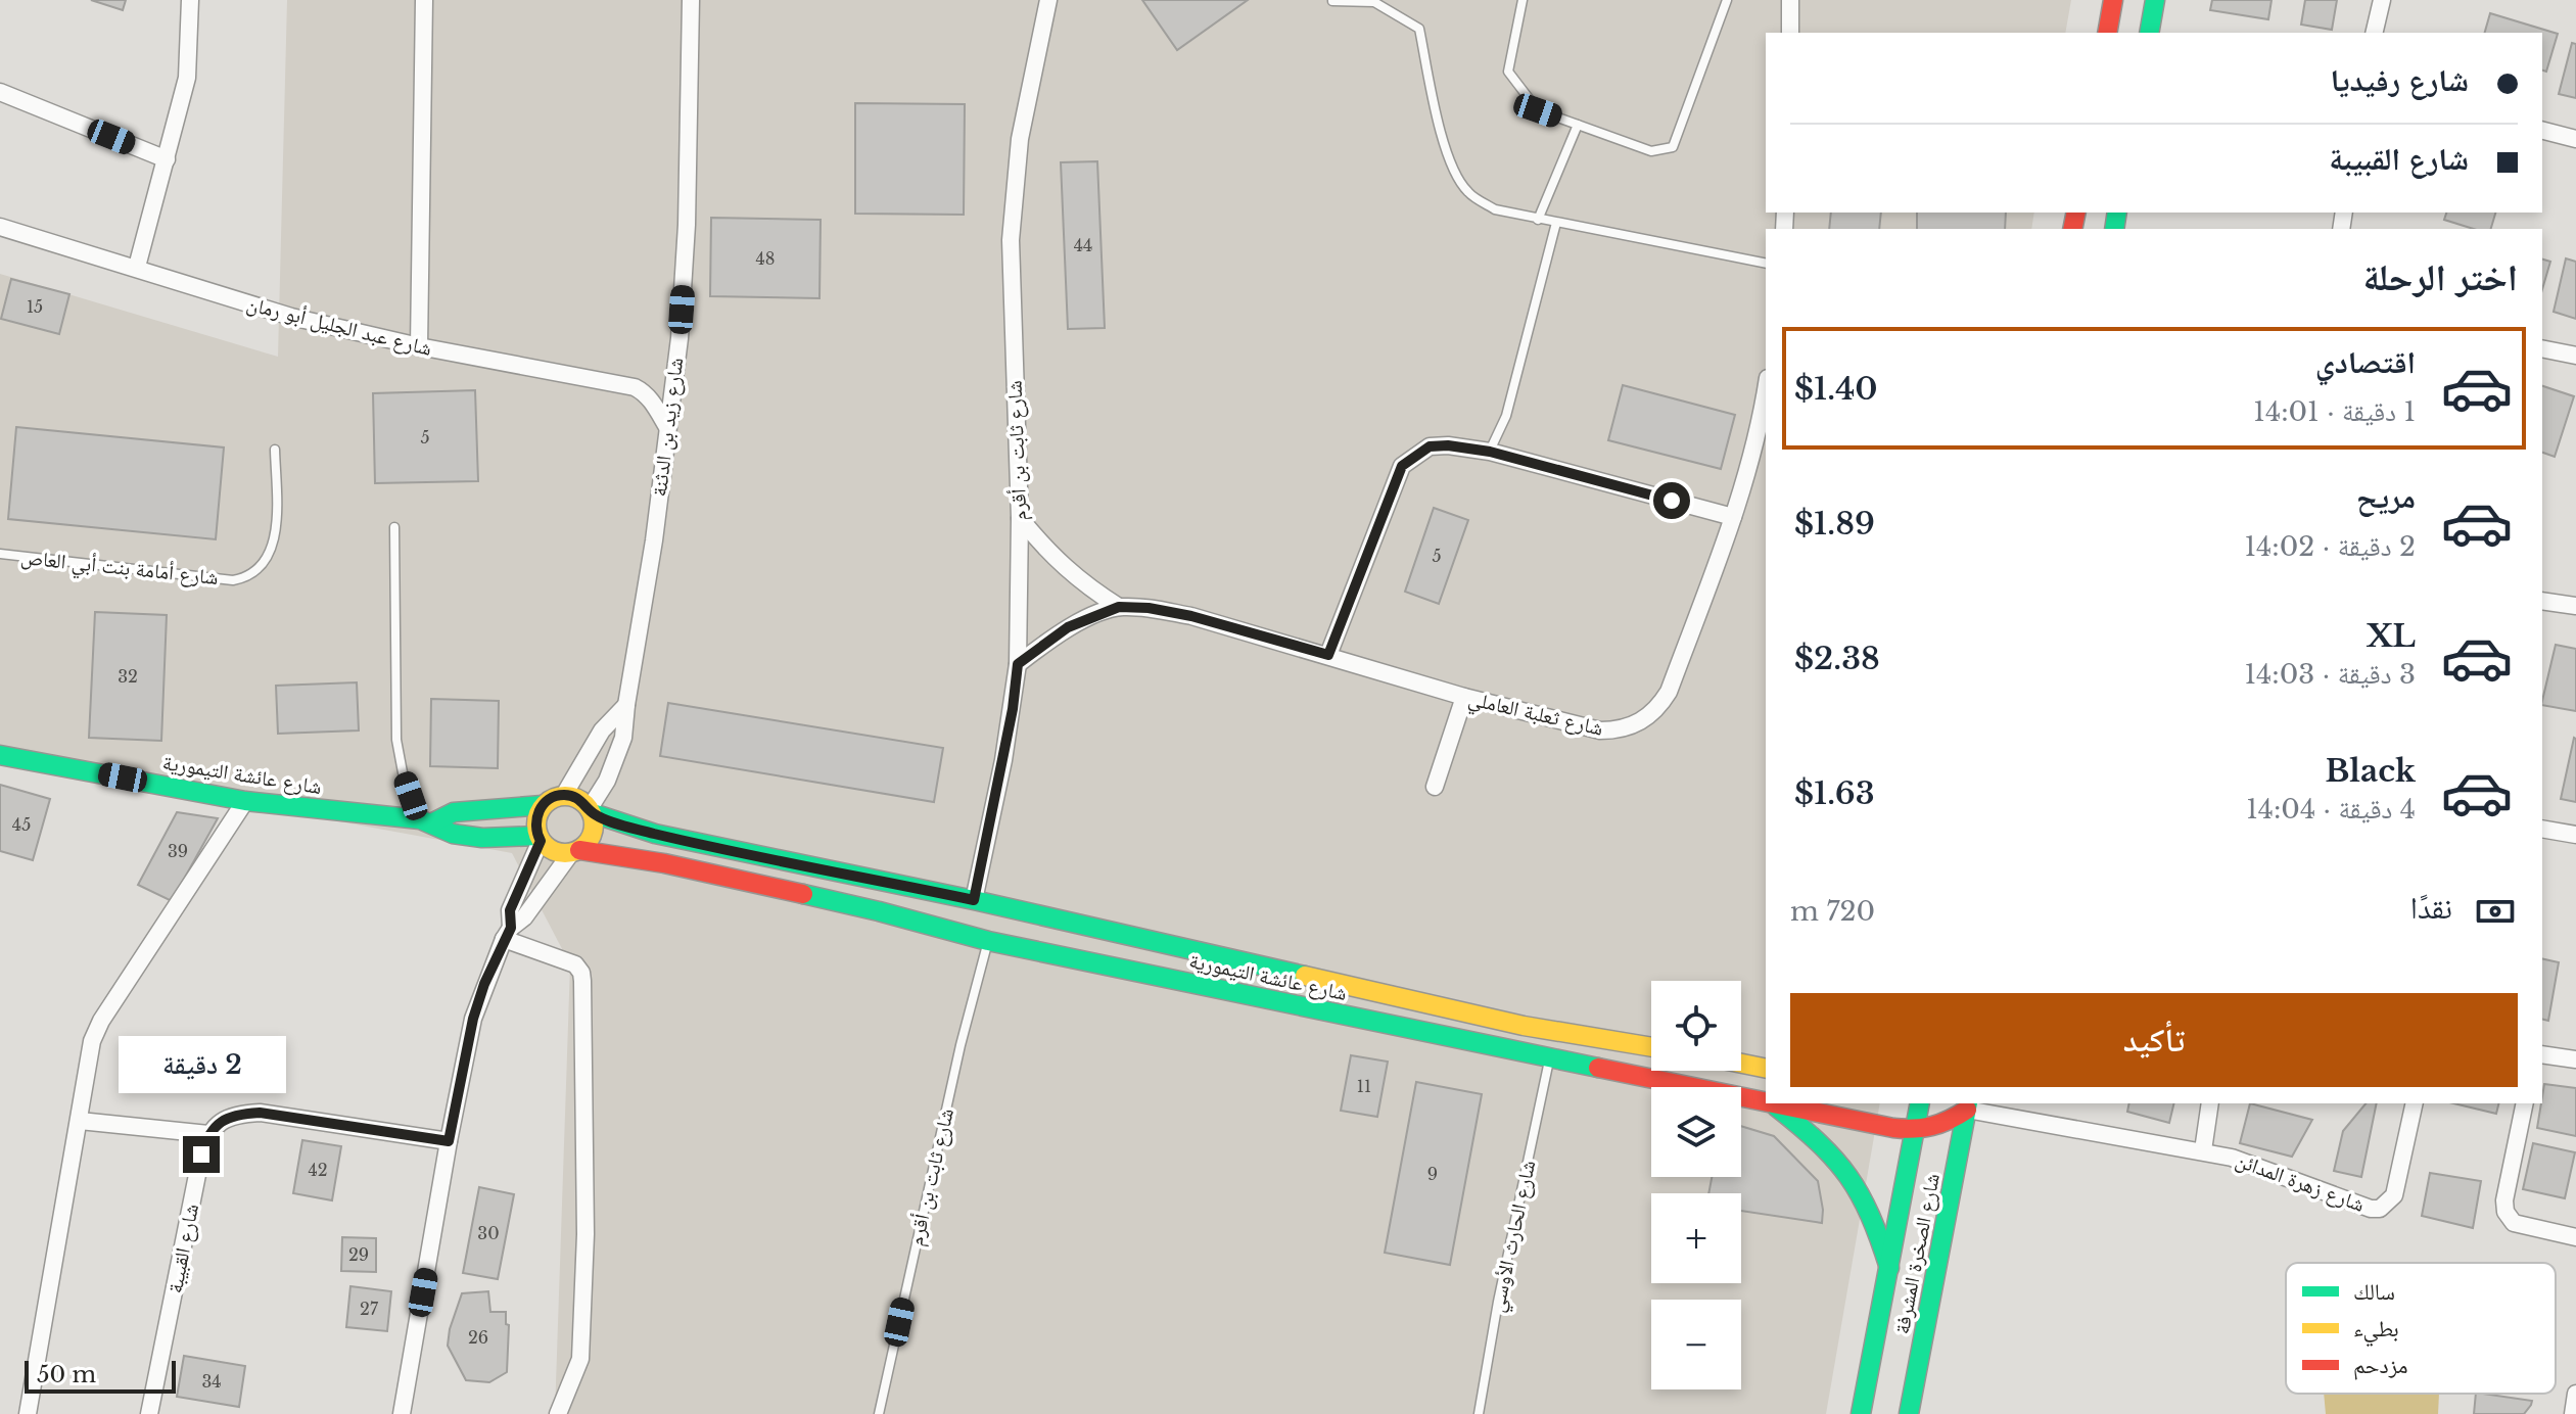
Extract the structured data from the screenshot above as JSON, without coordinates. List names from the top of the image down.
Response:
{
  "streets": {
    "street": [
      "شارع عبد الجليل أبو رمان",
      "شارع زيد بن الدثنة",
      "شارع ثابت بن أقرم",
      "شارع ثعلبة العاملي",
      "شارع عائشة التيمورية",
      "شارع زهرة المدائن",
      "شارع القبيبة",
      "شارع الصخرة المشرفة"
    ],
    "lane": ["شارع أمامة بنت أبي العاص", "شارع الحارث الأوسي"]
  },
  "crossings": [
    ["شارع عبد الجليل أبو رمان", "شارع زيد بن الدثنة"],
    ["شارع زيد بن الدثنة", "شارع عائشة التيمورية"],
    ["شارع ثابت بن أقرم", "شارع ثعلبة العاملي"],
    ["شارع ثابت بن أقرم", "شارع عائشة التيمورية"],
    ["شارع عائشة التيمورية", "شارع زهرة المدائن"],
    ["شارع عائشة التيمورية", "شارع الحارث الأوسي"],
    ["شارع عائشة التيمورية", "شارع الصخرة المشرفة"],
    ["شارع زهرة المدائن", "شارع الصخرة المشرفة"]
  ],
  "house_numbers": [
    "44",
    "48",
    "15",
    "5",
    "5",
    "32",
    "45",
    "39",
    "11",
    "42",
    "9",
    "30",
    "29",
    "27",
    "26",
    "34"
  ],
  "legend": ["سالك", "بطيء", "مزدحم"],
  "scale_bar": "50 m",
  "page": {
    "banner": ["شارع رفيديا", "شارع القبيبة"],
    "heading": "اختر الرحلة",
    "list": [
      {
        "name": "اقتصادي",
        "note": "1 دقيقة · 14:01",
        "value": "$1.40"
      },
      {
        "name": "مريح",
        "note": "2 دقيقة · 14:02",
        "value": "$1.89"
      },
      {
        "name": "XL",
        "note": "3 دقيقة · 14:03",
        "value": "$2.38"
      },
      {
        "name": "Black",
        "note": "4 دقيقة · 14:04",
        "value": "$1.63"
      }
    ],
    "pay": ["نقدًا", "720 m"],
    "buttons": "تأكيد",
    "map_buttons": ["+", "−"],
    "bubble": "2 دقيقة",
    "scale": "50 m"
  }
}
